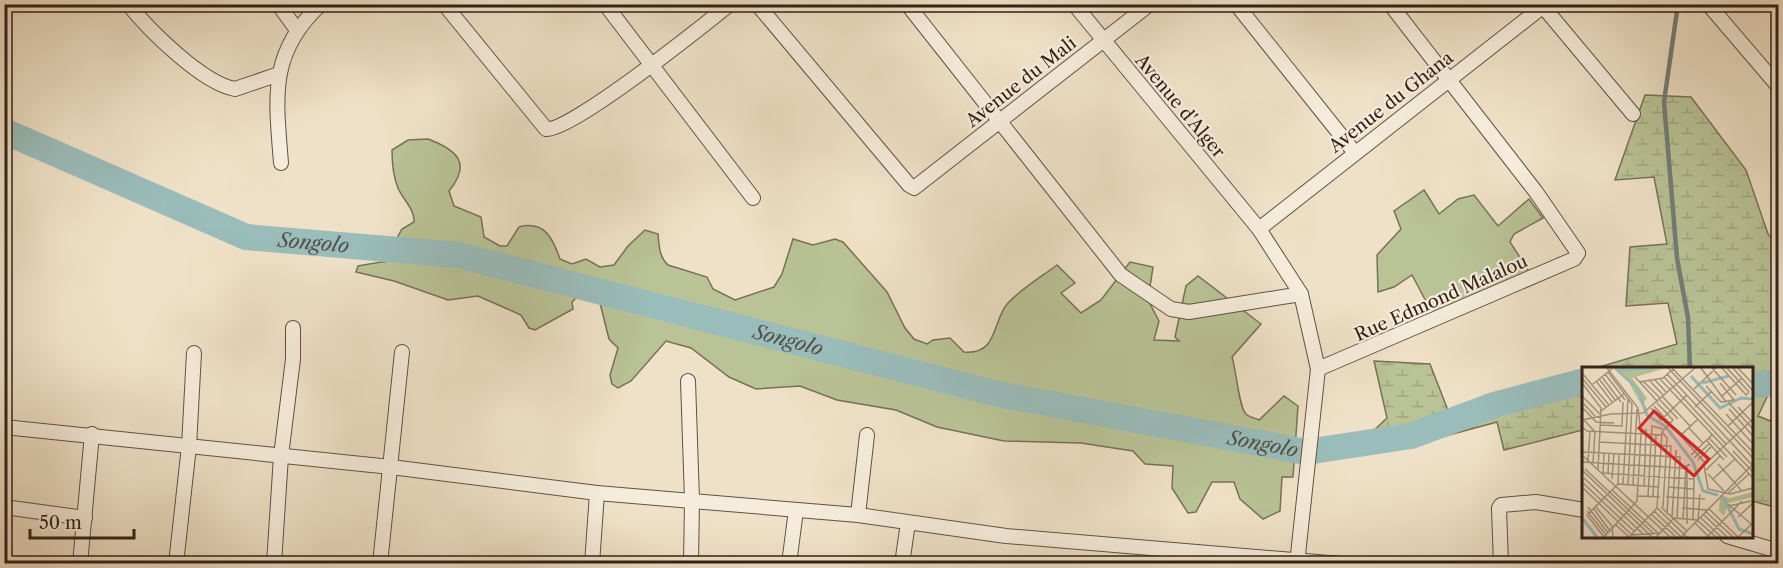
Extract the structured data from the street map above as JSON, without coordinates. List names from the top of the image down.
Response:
{
  "streets": {
    "street": [
      "Avenue du Mali",
      "Avenue du Ghana",
      "Avenue d'Alger",
      "Rue Edmond Malalou"
    ]
  },
  "crossings": [
    ["Avenue du Mali", "Avenue d'Alger"],
    ["Avenue du Ghana", "Avenue d'Alger"],
    ["Avenue du Ghana", "Rue Edmond Malalou"]
  ],
  "water": ["Songolo"],
  "scale_bar": "50 m"
}
